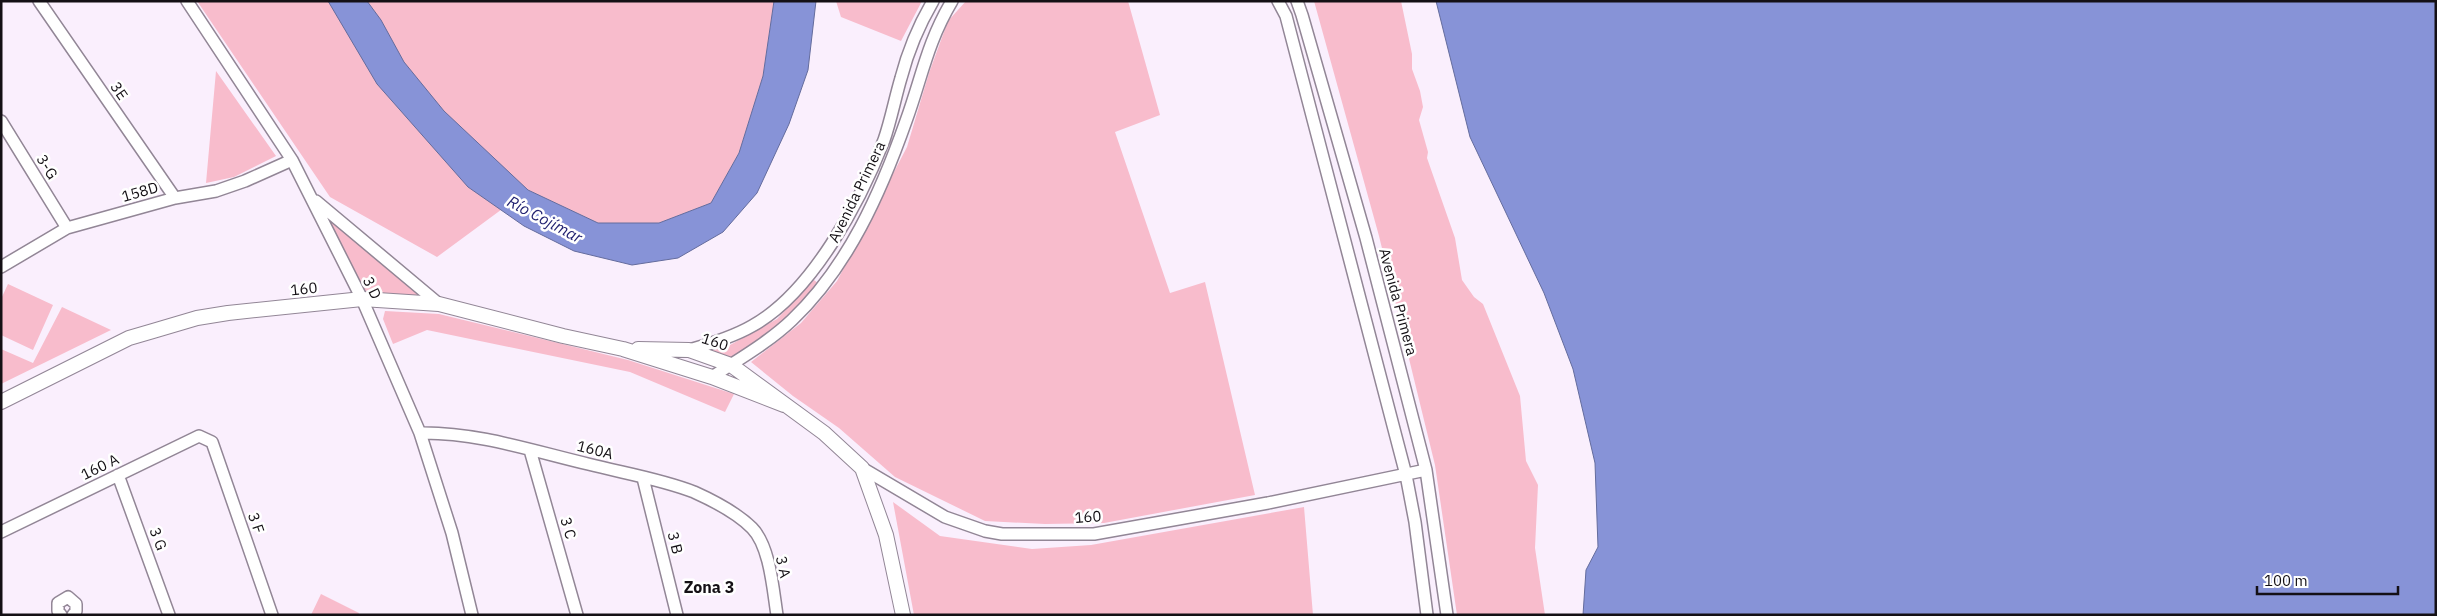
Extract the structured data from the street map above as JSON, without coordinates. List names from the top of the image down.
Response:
{
  "streets": {
    "main road": ["160"],
    "street": [
      "3E",
      "3-G",
      "158D",
      "Avenida Primera",
      "3 D",
      "160A",
      "160 A",
      "3 F",
      "3 C",
      "3 G",
      "3 B",
      "3 A"
    ]
  },
  "crossings": [
    ["3E", "158D"],
    ["3-G", "158D"],
    ["158D", "3 D"],
    ["Avenida Primera", "160"],
    ["3 D", "160"],
    ["3 D", "160A"],
    ["160A", "3 C"],
    ["160A", "3 B"],
    ["160A", "3 A"],
    ["160 A", "3 F"],
    ["160 A", "3 G"]
  ],
  "districts": ["Zona 3"],
  "water": ["Río Cojímar"],
  "scale_bar": "100 m"
}
